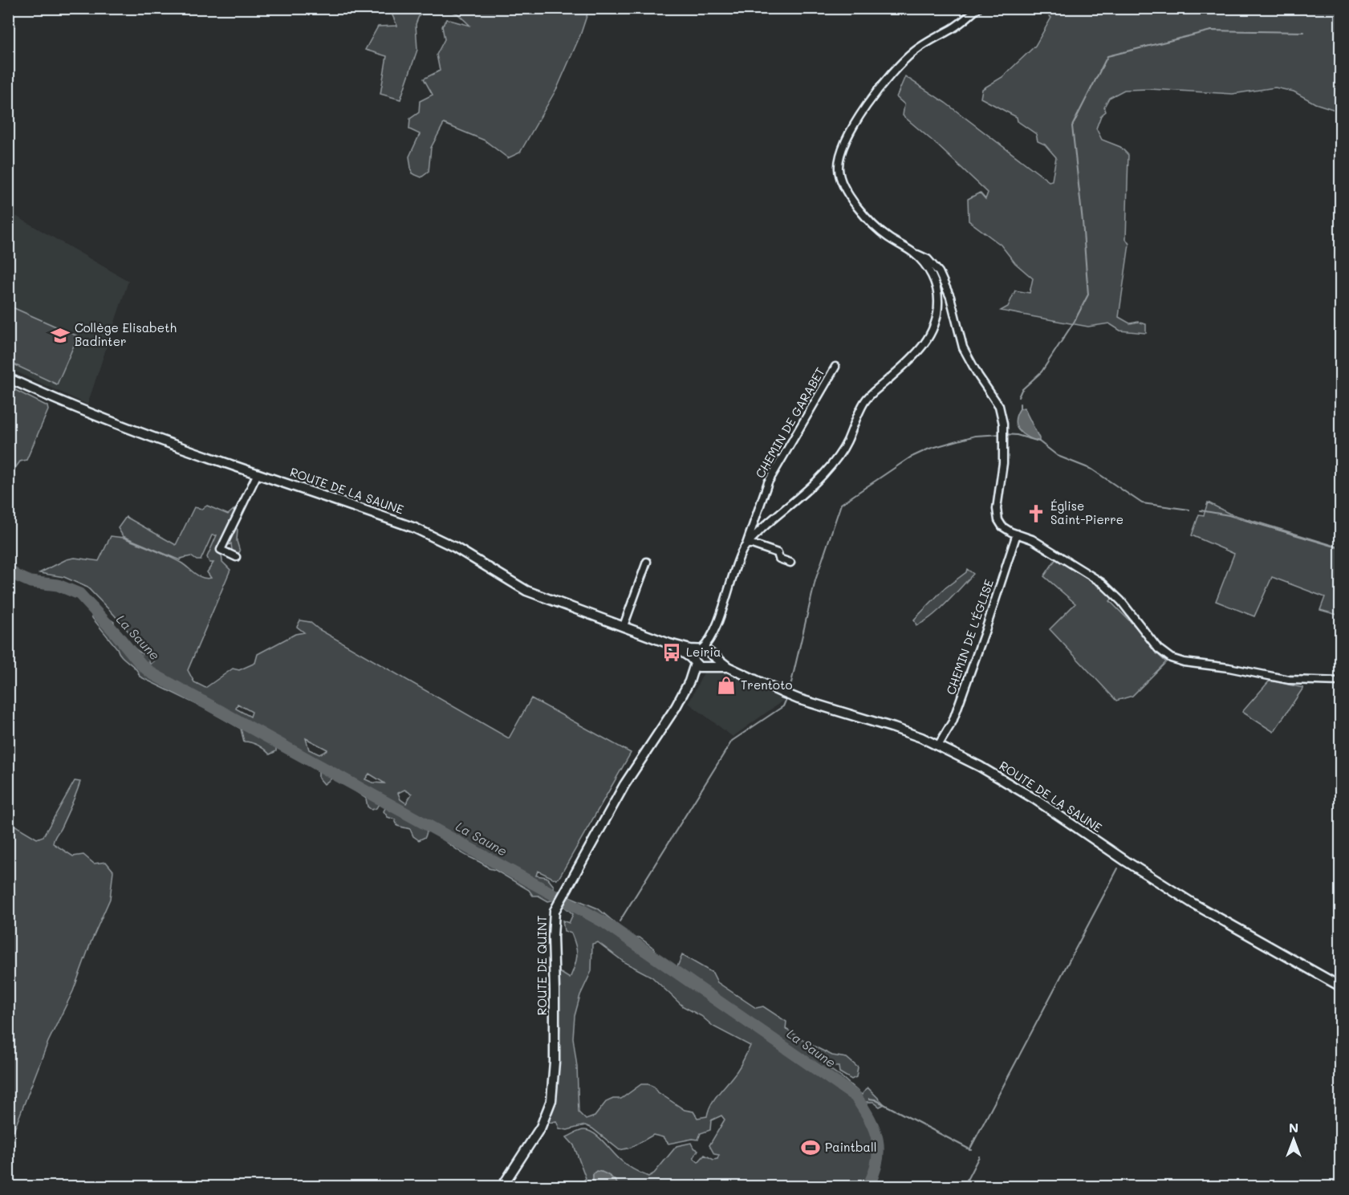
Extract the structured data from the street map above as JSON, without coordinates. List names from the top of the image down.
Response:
{
  "streets": {
    "street": [
      "CHEMIN DE GARABET",
      "ROUTE DE LA SAUNE",
      "CHEMIN DE L'ÉGLISE",
      "ROUTE DE QUINT"
    ]
  },
  "crossings": [
    ["CHEMIN DE GARABET", "ROUTE DE LA SAUNE"],
    ["CHEMIN DE GARABET", "ROUTE DE QUINT"],
    ["ROUTE DE LA SAUNE", "CHEMIN DE L'ÉGLISE"],
    ["ROUTE DE LA SAUNE", "ROUTE DE QUINT"]
  ],
  "water": ["La Saune"],
  "places": {
    "school or university": ["Collège Elisabeth Badinter"],
    "church": ["Église Saint-Pierre"],
    "bus stop": ["Leiria"],
    "shop": ["Trentoto"],
    "sports": ["Paintball"]
  },
  "north": "top"
}
